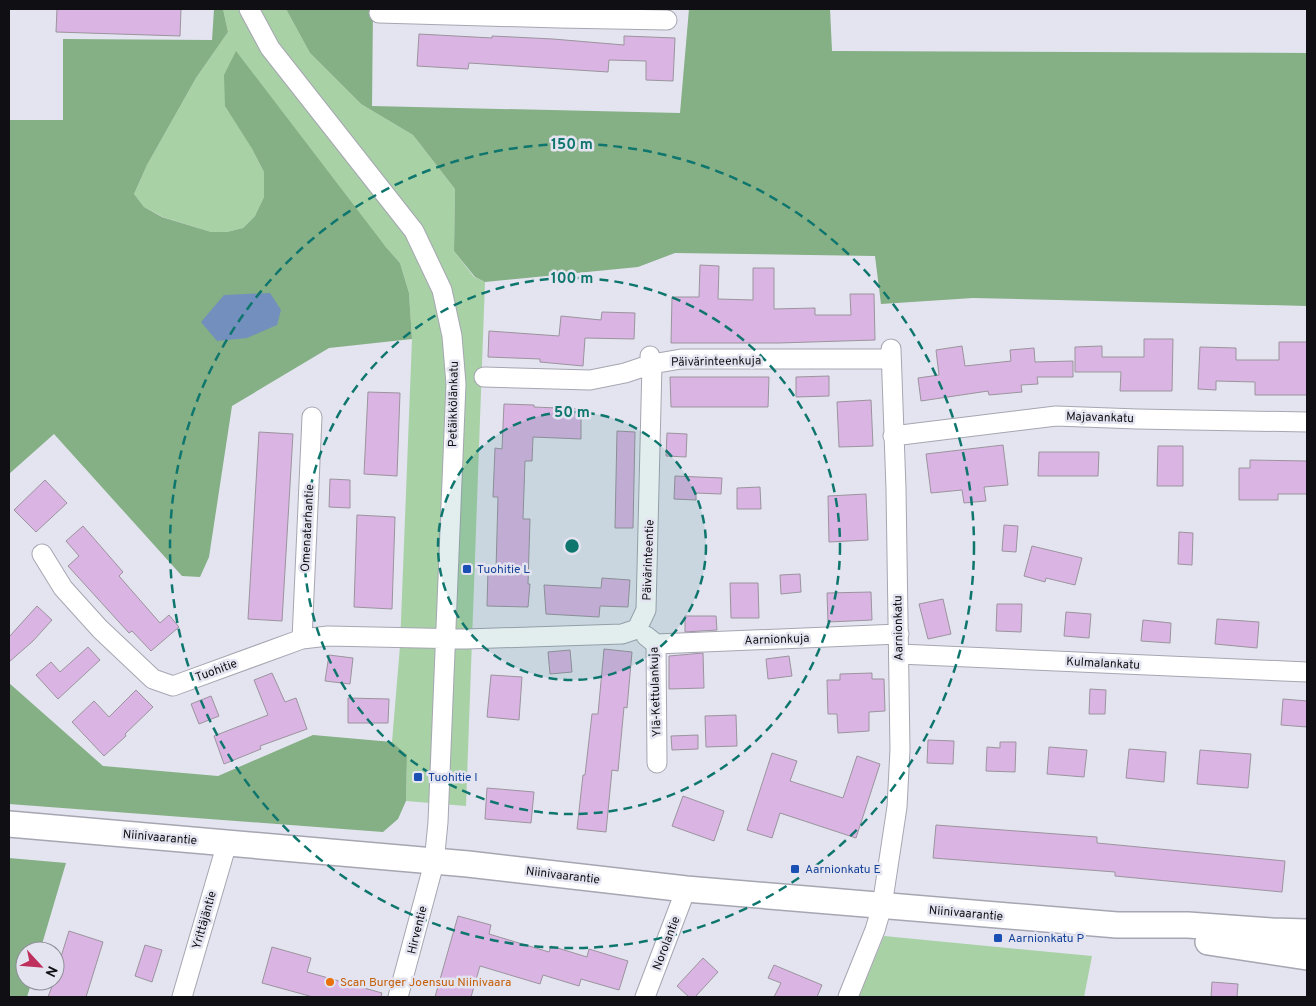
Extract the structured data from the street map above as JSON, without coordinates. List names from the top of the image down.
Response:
{
  "streets": {
    "main road": ["Niinivaarantie"],
    "street": [
      "Päivärinteenkuja",
      "Petäikkölänkatu",
      "Majavankatu",
      "Omenatarhantie",
      "Päivärinteentie",
      "Aarnionkatu",
      "Aarnionkuja",
      "Kulmalankatu",
      "Tuohitie",
      "Ylä-Kettulankuja",
      "Yrittäjäntie",
      "Hirventie",
      "Norolantie"
    ]
  },
  "crossings": [
    ["Päivärinteenkuja", "Päivärinteentie"],
    ["Päivärinteenkuja", "Aarnionkatu"],
    ["Petäikkölänkatu", "Tuohitie"],
    ["Petäikkölänkatu", "Niinivaarantie"],
    ["Petäikkölänkatu", "Hirventie"],
    ["Majavankatu", "Aarnionkatu"],
    ["Omenatarhantie", "Tuohitie"],
    ["Päivärinteentie", "Ylä-Kettulankuja"],
    ["Aarnionkatu", "Aarnionkuja"],
    ["Aarnionkatu", "Kulmalankatu"],
    ["Aarnionkatu", "Niinivaarantie"],
    ["Aarnionkuja", "Ylä-Kettulankuja"],
    ["Niinivaarantie", "Yrittäjäntie"],
    ["Niinivaarantie", "Hirventie"],
    ["Niinivaarantie", "Norolantie"]
  ],
  "places": {
    "transit": [
      "Tuohitie L",
      "Tuohitie I",
      "Aarnionkatu E",
      "Aarnionkatu P"
    ],
    "other": ["Scan Burger Joensuu Niinivaara"]
  },
  "north": "bottom right",
  "rings": ["150 m", "100 m", "50 m"]
}
